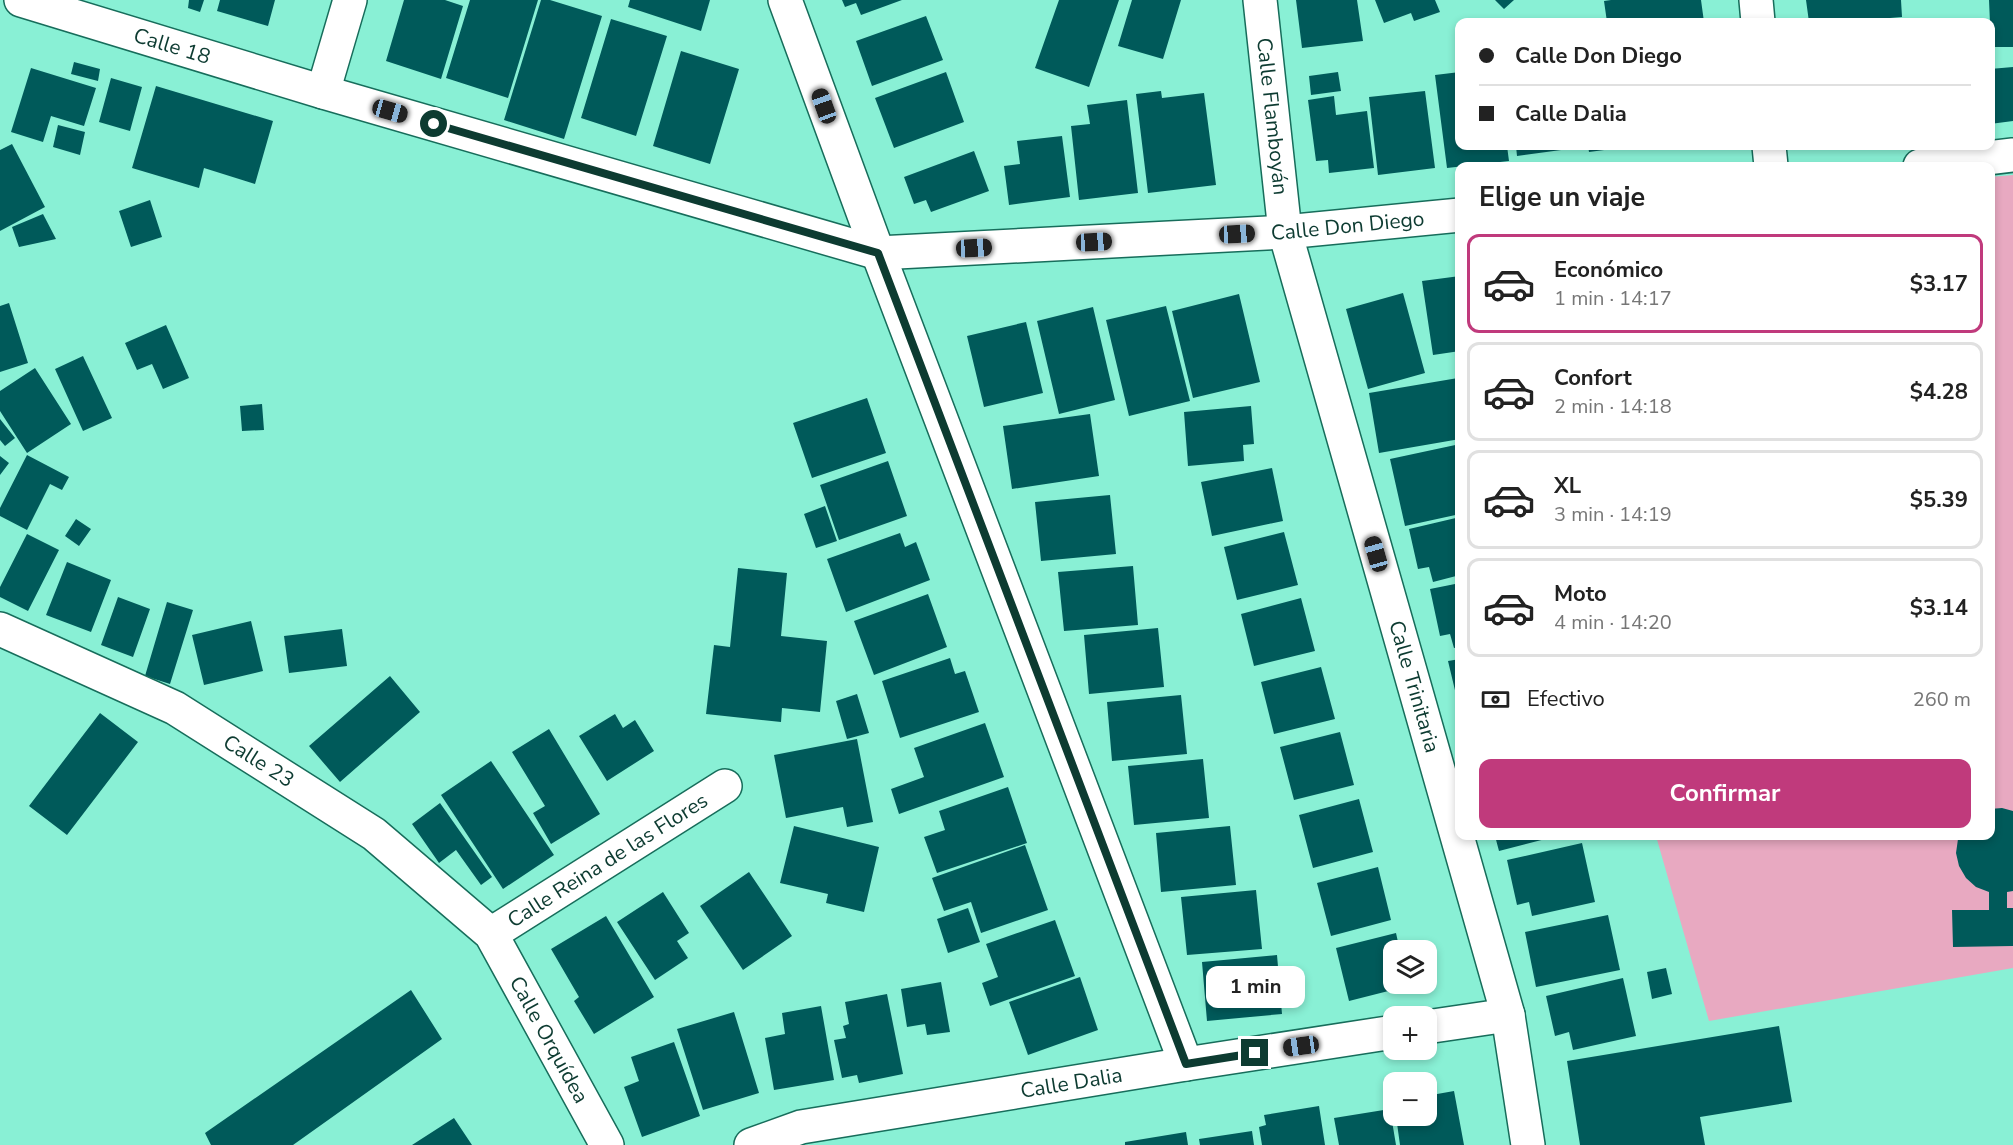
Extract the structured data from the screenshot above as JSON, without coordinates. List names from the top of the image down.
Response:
{
  "streets": {
    "street": [
      "Calle 18",
      "Calle Flamboyán",
      "Calle Don Diego",
      "Calle Trinitaria",
      "Calle 23",
      "Calle Reina de las Flores",
      "Calle Orquídea",
      "Calle Dalia"
    ]
  },
  "crossings": [
    ["Calle 18", "Calle Don Diego"],
    ["Calle Flamboyán", "Calle Don Diego"],
    ["Calle Flamboyán", "Calle Trinitaria"],
    ["Calle Don Diego", "Calle Trinitaria"],
    ["Calle 23", "Calle Reina de las Flores"],
    ["Calle 23", "Calle Orquídea"],
    ["Calle Reina de las Flores", "Calle Orquídea"]
  ],
  "page": {
    "banner": ["Calle Don Diego", "Calle Dalia"],
    "heading": "Elige un viaje",
    "list": [
      {
        "name": "Económico",
        "note": "1 min · 14:17",
        "value": "$3.17"
      },
      {
        "name": "Confort",
        "note": "2 min · 14:18",
        "value": "$4.28"
      },
      {
        "name": "XL",
        "note": "3 min · 14:19",
        "value": "$5.39"
      },
      {
        "name": "Moto",
        "note": "4 min · 14:20",
        "value": "$3.14"
      }
    ],
    "pay": ["Efectivo", "260 m"],
    "buttons": "Confirmar",
    "map_buttons": ["+", "−"],
    "bubble": "1 min"
  }
}
